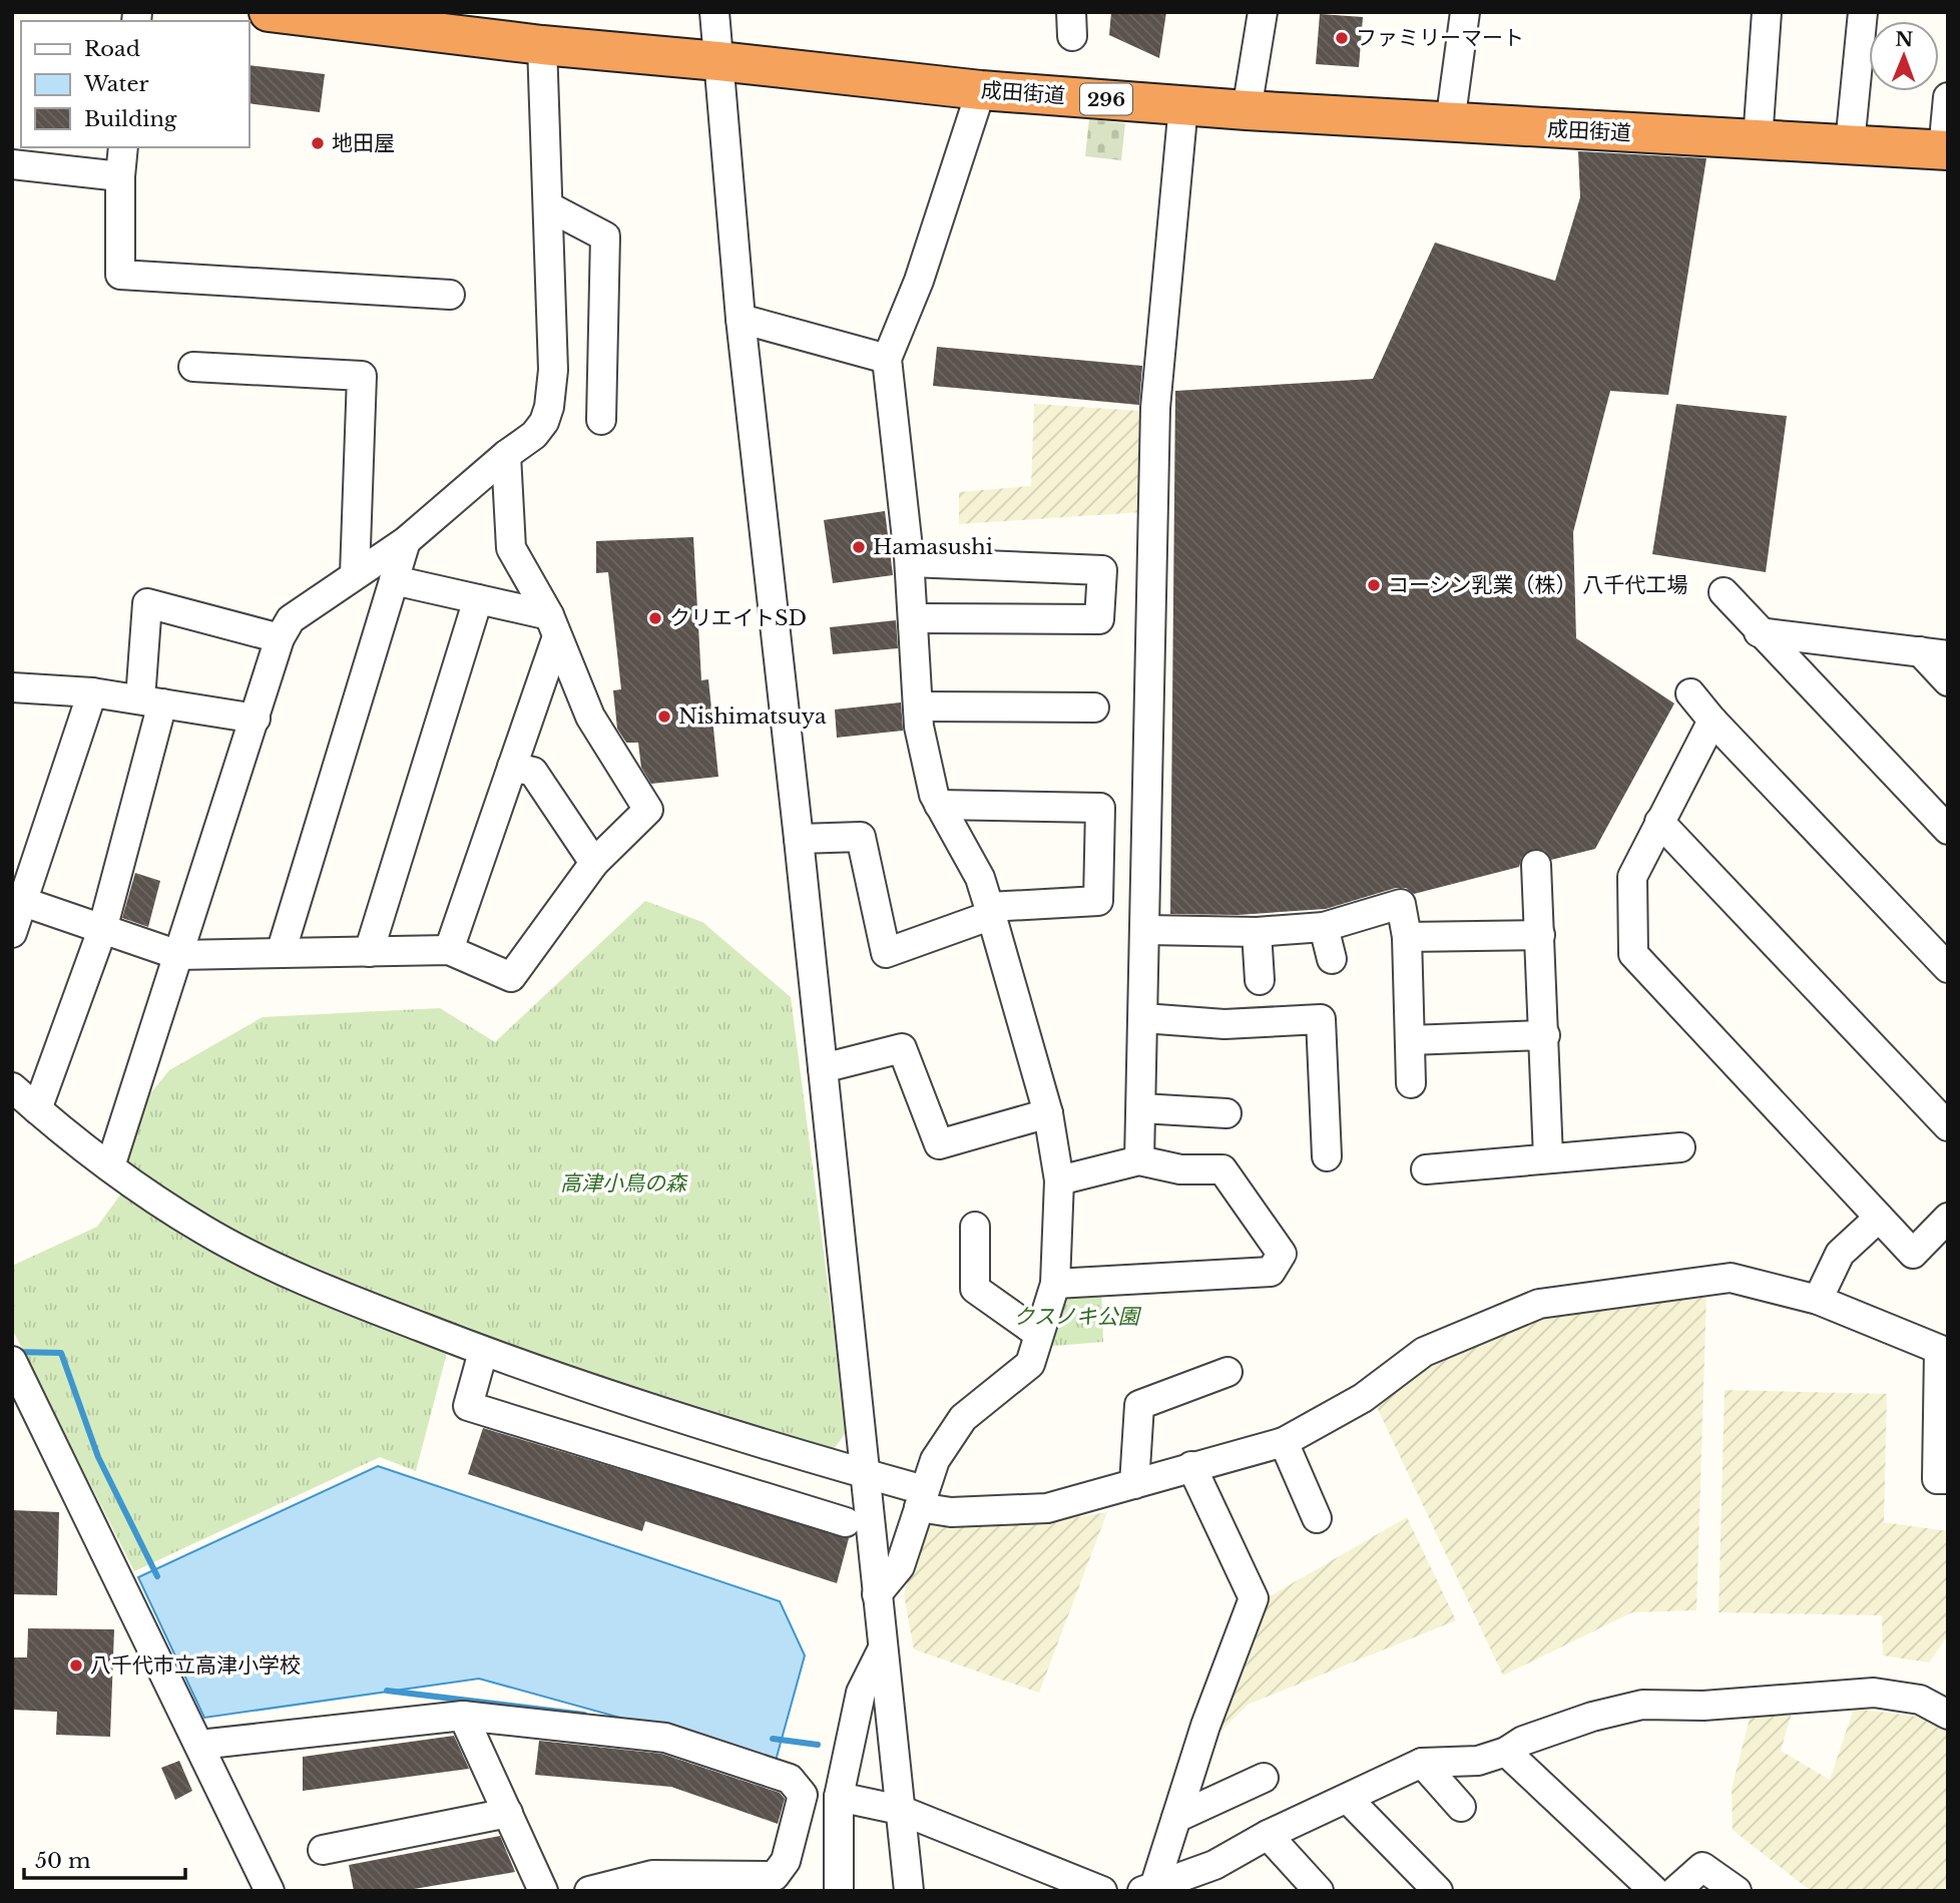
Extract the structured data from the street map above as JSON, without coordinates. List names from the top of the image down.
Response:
{
  "streets": {
    "highway": ["成田街道", "296"]
  },
  "parks": ["高津小鳥の森", "クスノキ公園"],
  "places": [
    "ファミリーマート",
    "地田屋",
    "Hamasushi",
    "コーシン乳業（株） 八千代工場",
    "クリエイトSD",
    "Nishimatsuya",
    "八千代市立高津小学校"
  ],
  "legend": ["Road", "Water", "Building"],
  "scale_bar": "50 m",
  "north": "top"
}
